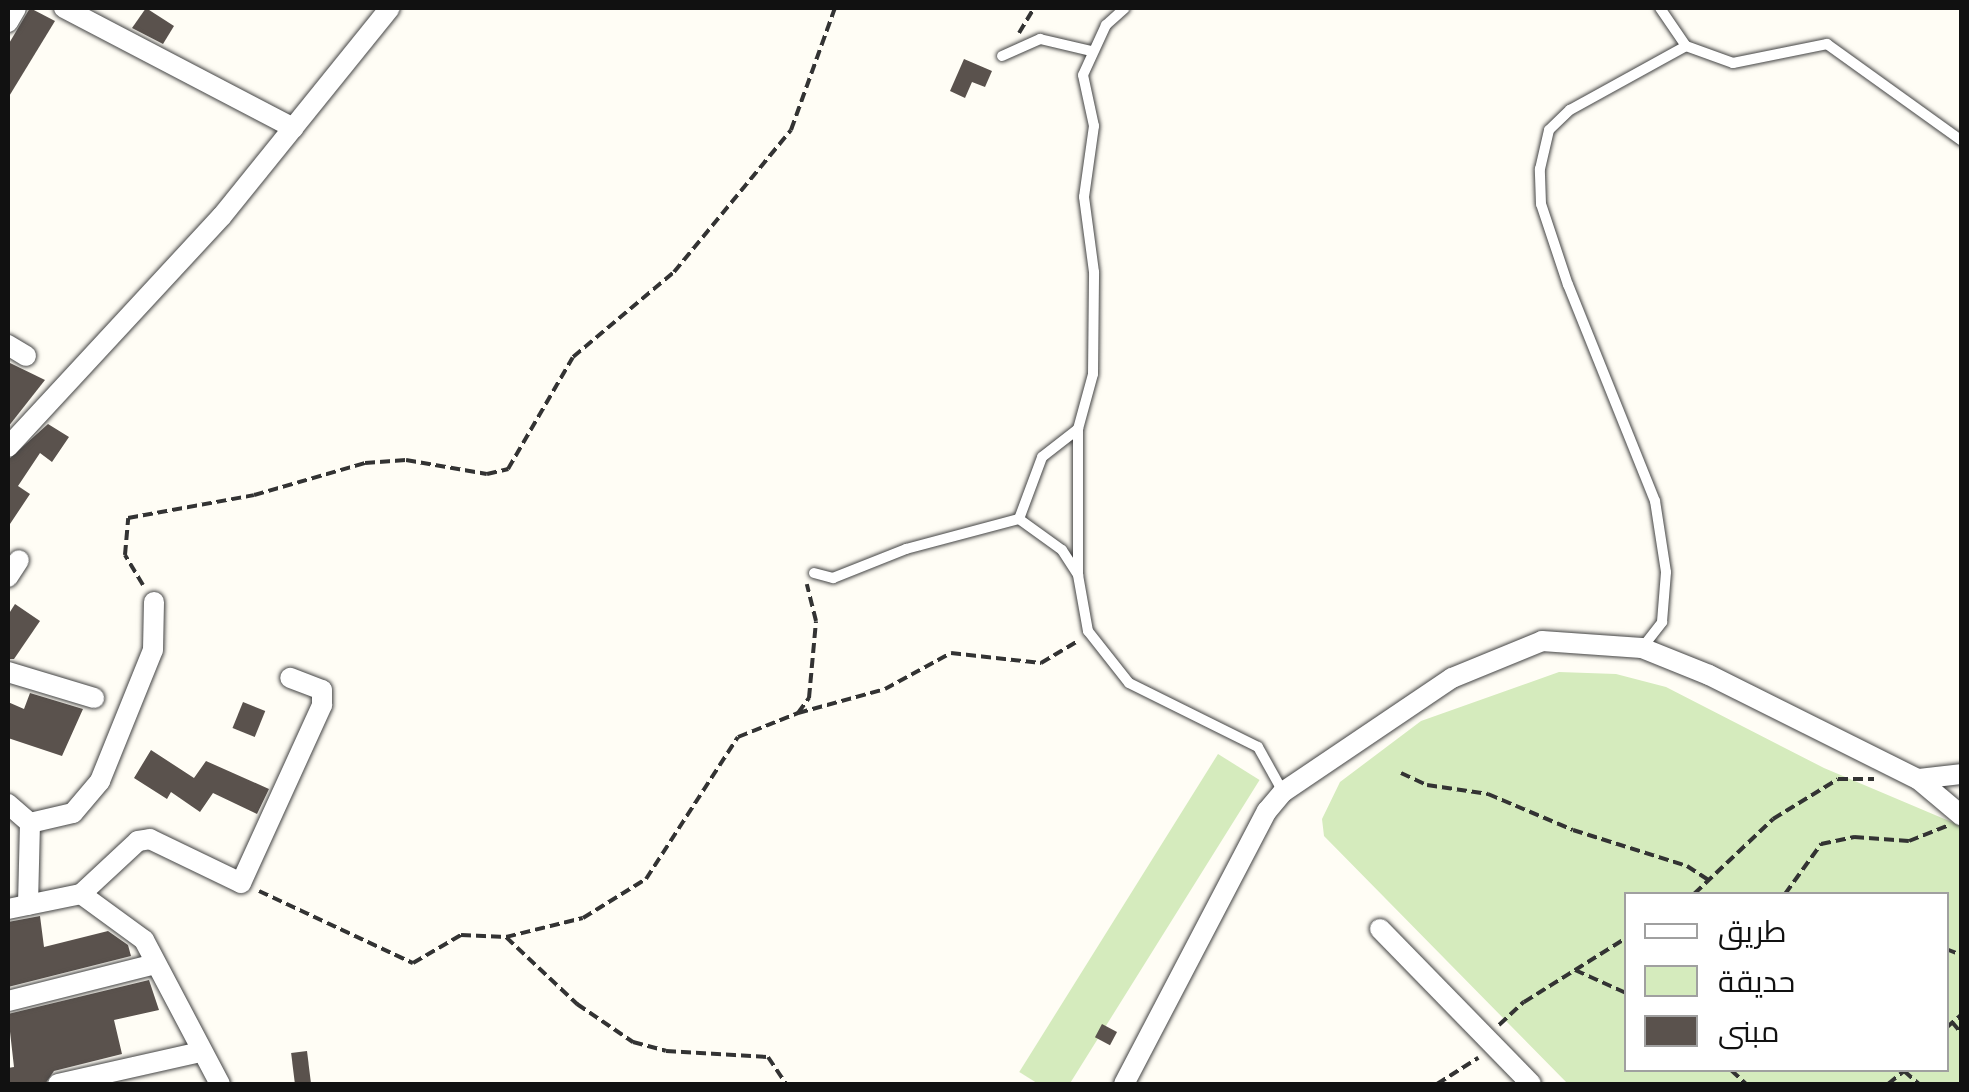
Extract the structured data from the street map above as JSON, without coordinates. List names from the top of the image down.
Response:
{
  "legend": ["طريق", "حديقة", "مبنى"]
}
